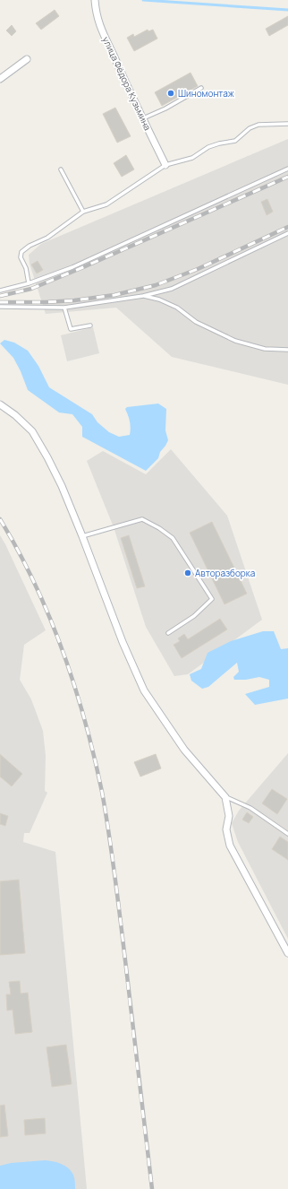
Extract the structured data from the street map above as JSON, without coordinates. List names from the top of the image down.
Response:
{
  "streets": {
    "street": ["улица Фёдора Кузьмина"]
  },
  "places": ["Шиномонтаж", "Авторазборка"]
}
